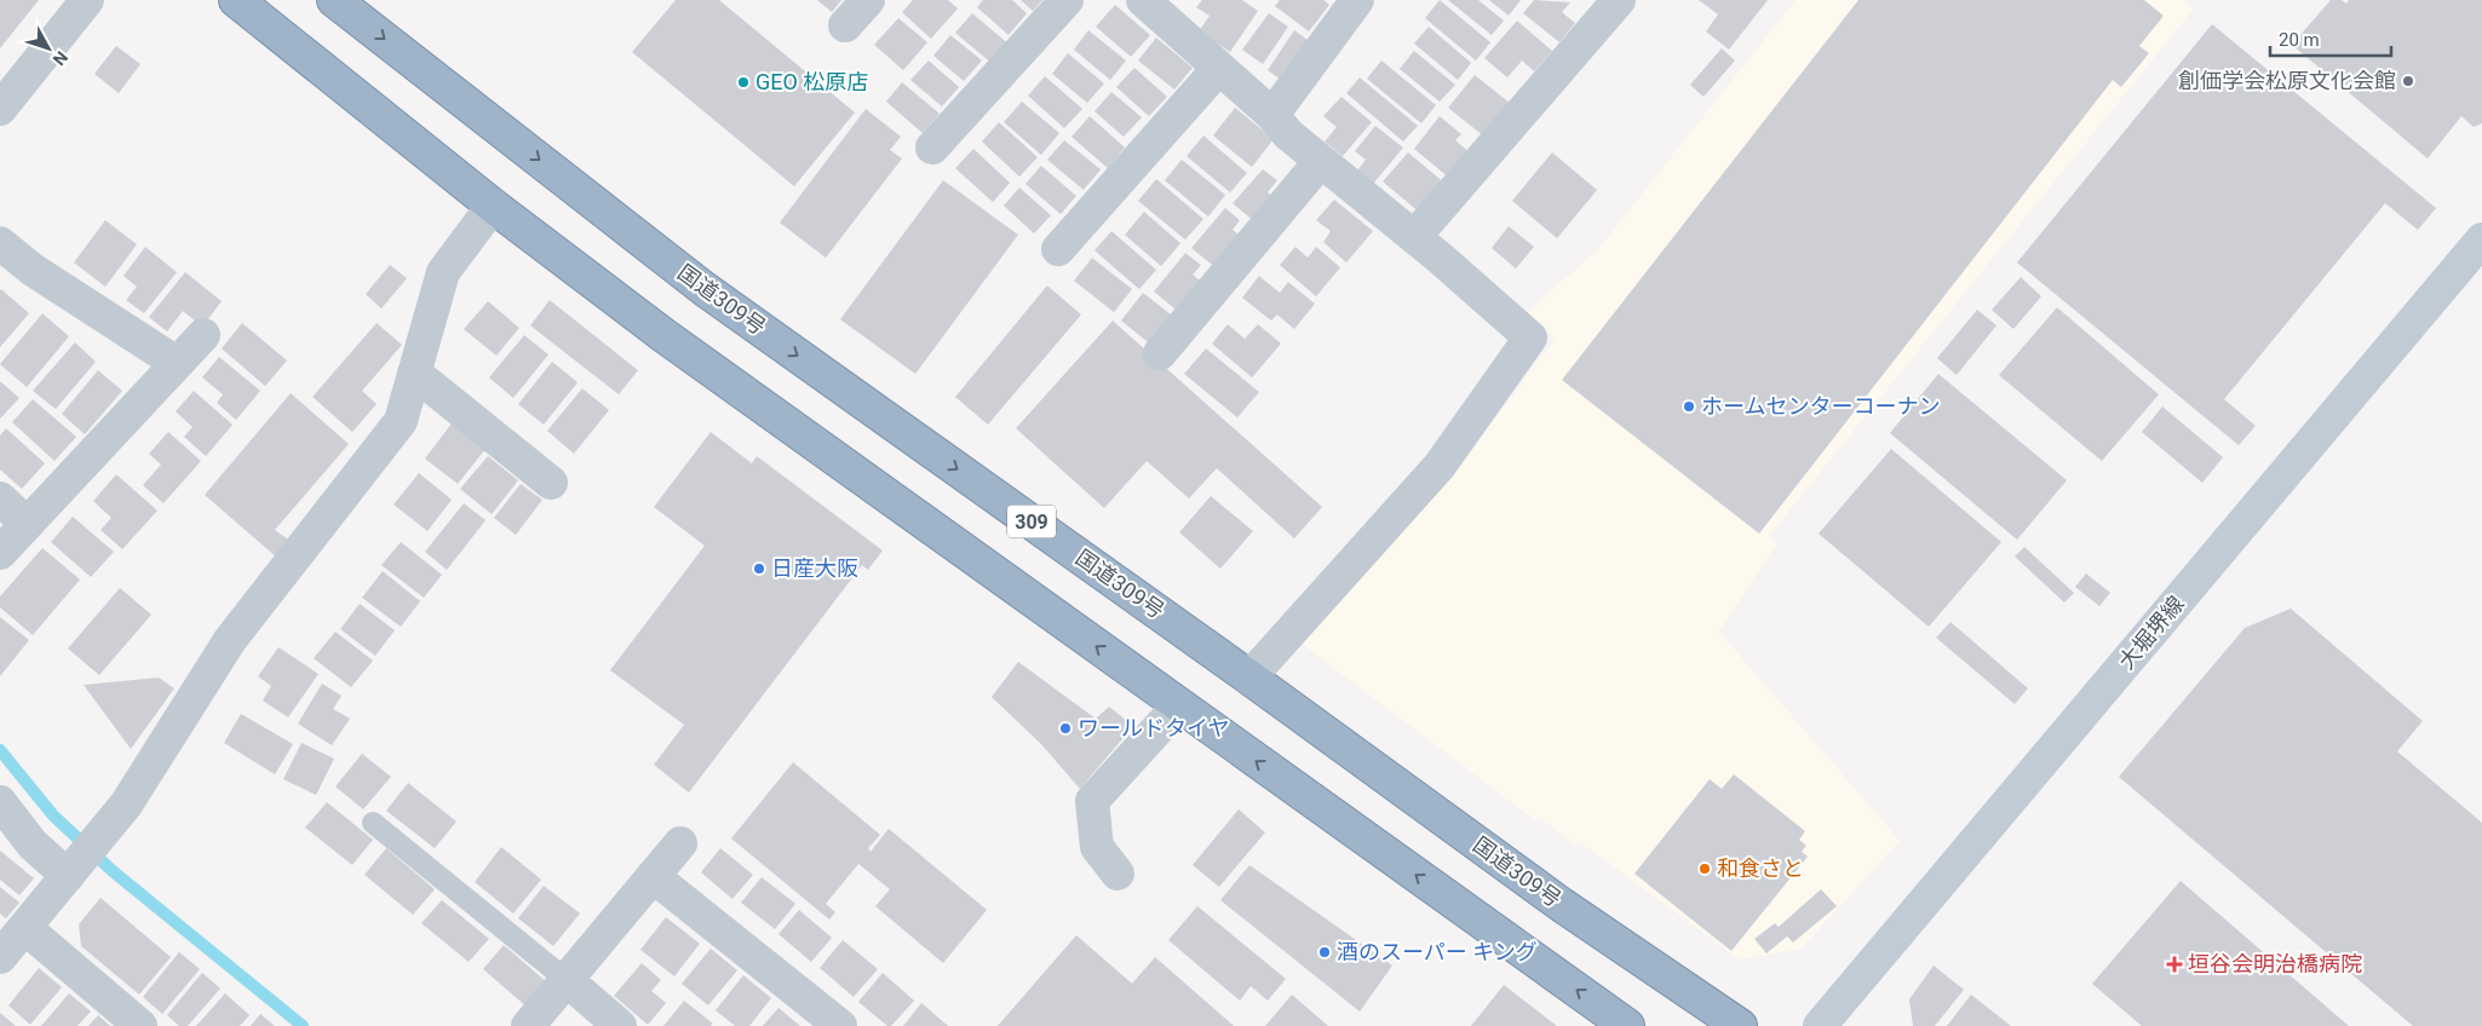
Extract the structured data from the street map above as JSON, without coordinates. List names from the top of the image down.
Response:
{
  "streets": {
    "highway": ["国道309号", "309"],
    "main road": ["大堀堺線"]
  },
  "places": {
    "other": [
      "創価学会松原文化会館",
      "GEO 松原店",
      "ホームセンターコーナン",
      "日産大阪",
      "ワールドタイヤ",
      "和食さと",
      "酒のスーパー キング"
    ],
    "health": ["垣谷会明治橋病院"]
  },
  "scale_bar": "20 m",
  "north": "bottom right"
}
